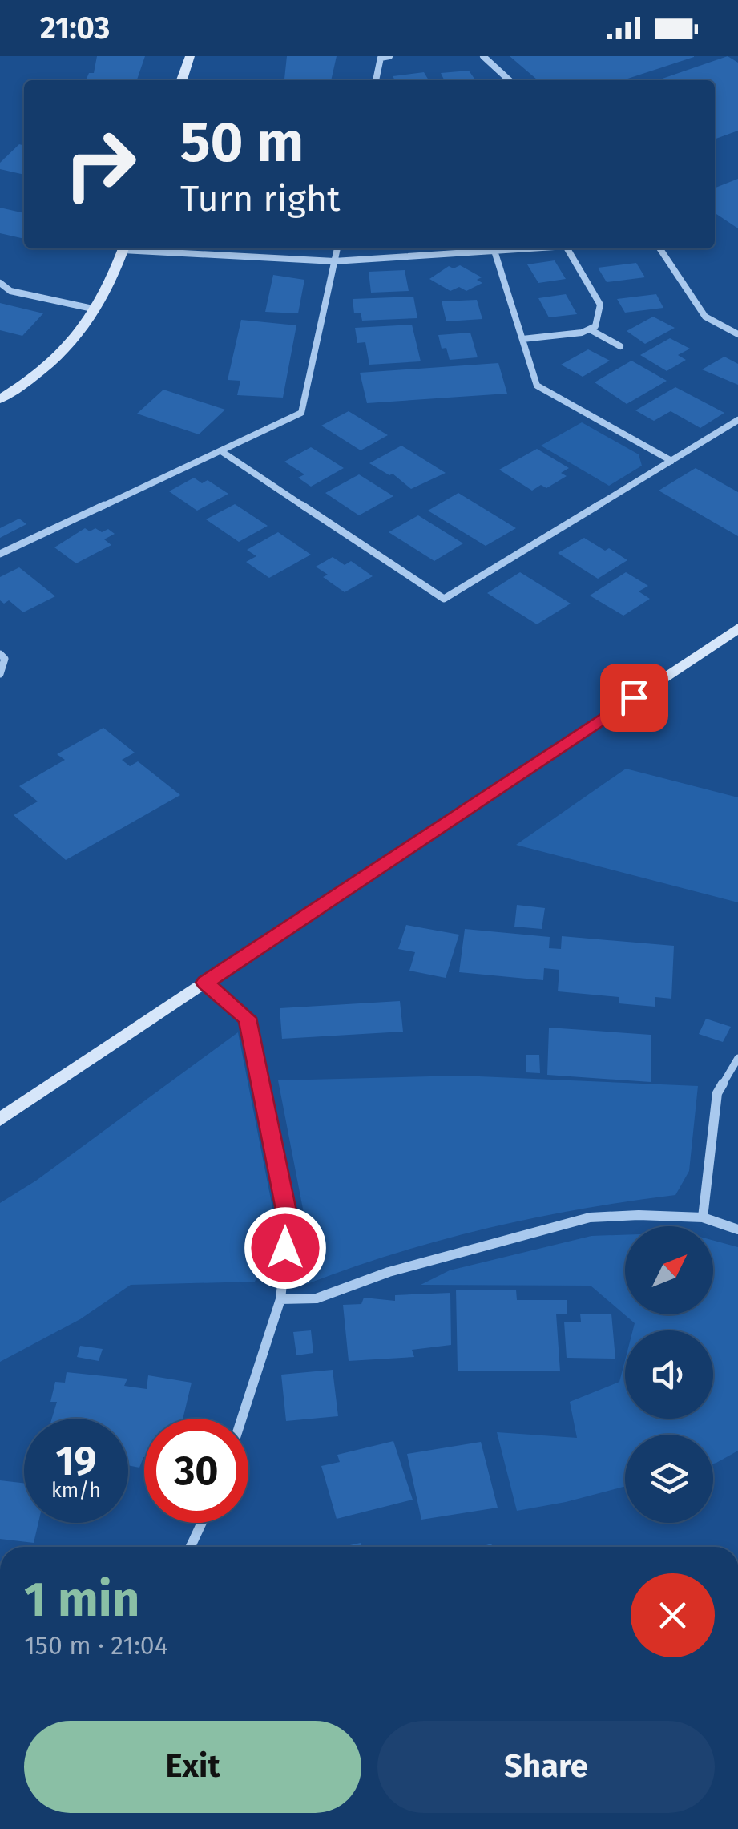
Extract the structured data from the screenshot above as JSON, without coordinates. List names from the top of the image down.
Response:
{
  "north": "top right",
  "page": {
    "status": "21:03",
    "turn": ["50 m", "Turn right"],
    "speed": "19 km/h",
    "limit": "30",
    "heading": ["1 min", "150 m · 21:04"],
    "buttons": ["Exit", "Share"]
  }
}
